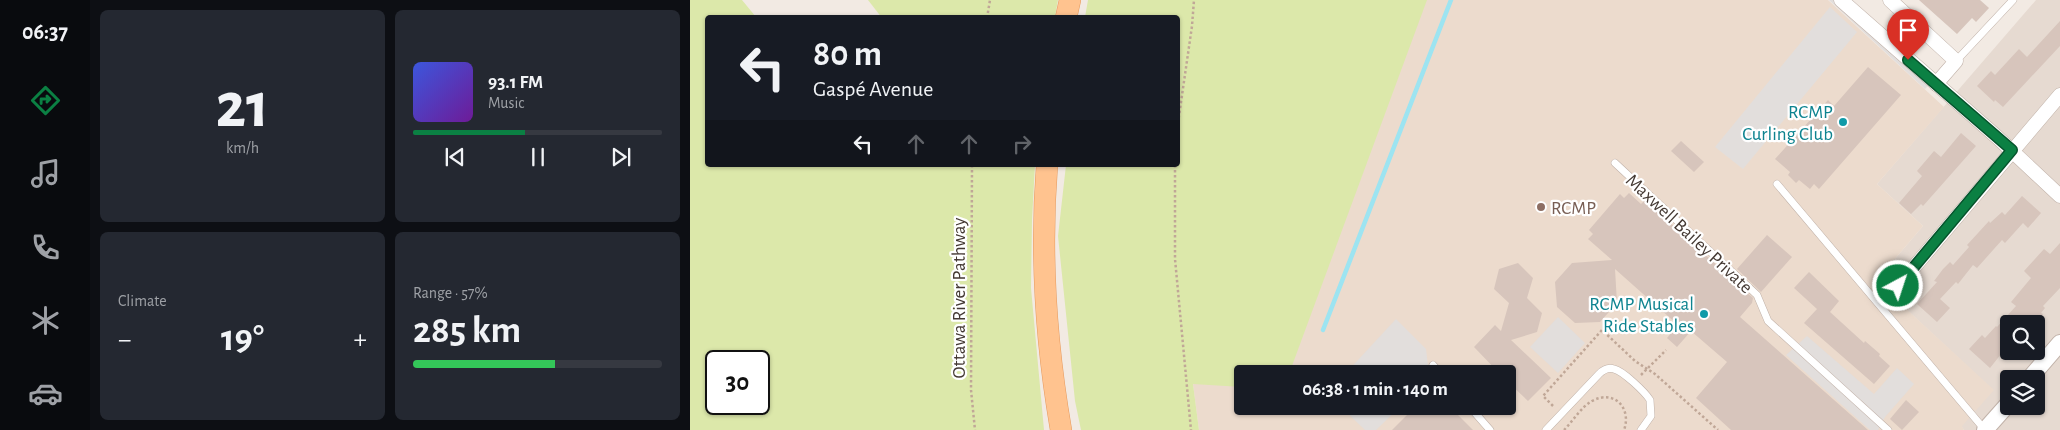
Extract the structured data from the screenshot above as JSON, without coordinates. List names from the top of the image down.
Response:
{
  "streets": {
    "lane": ["Maxwell Bailey Private"],
    "path": ["Ottawa River Pathway"]
  },
  "places": ["RCMP Curling Club", "RCMP", "RCMP Musical Ride Stables"],
  "page": {
    "tabs": "06:37",
    "tile": [
      ["21", "km/h"],
      "Climate",
      ["Range · 57%", "285 km"]
    ],
    "turn": ["80 m", "Gaspé Avenue"],
    "song": ["93.1 FM", "Music"],
    "heat": ["−", "19°", "+"],
    "limit": "30",
    "trip": "06:38 · 1 min · 140 m"
  }
}
